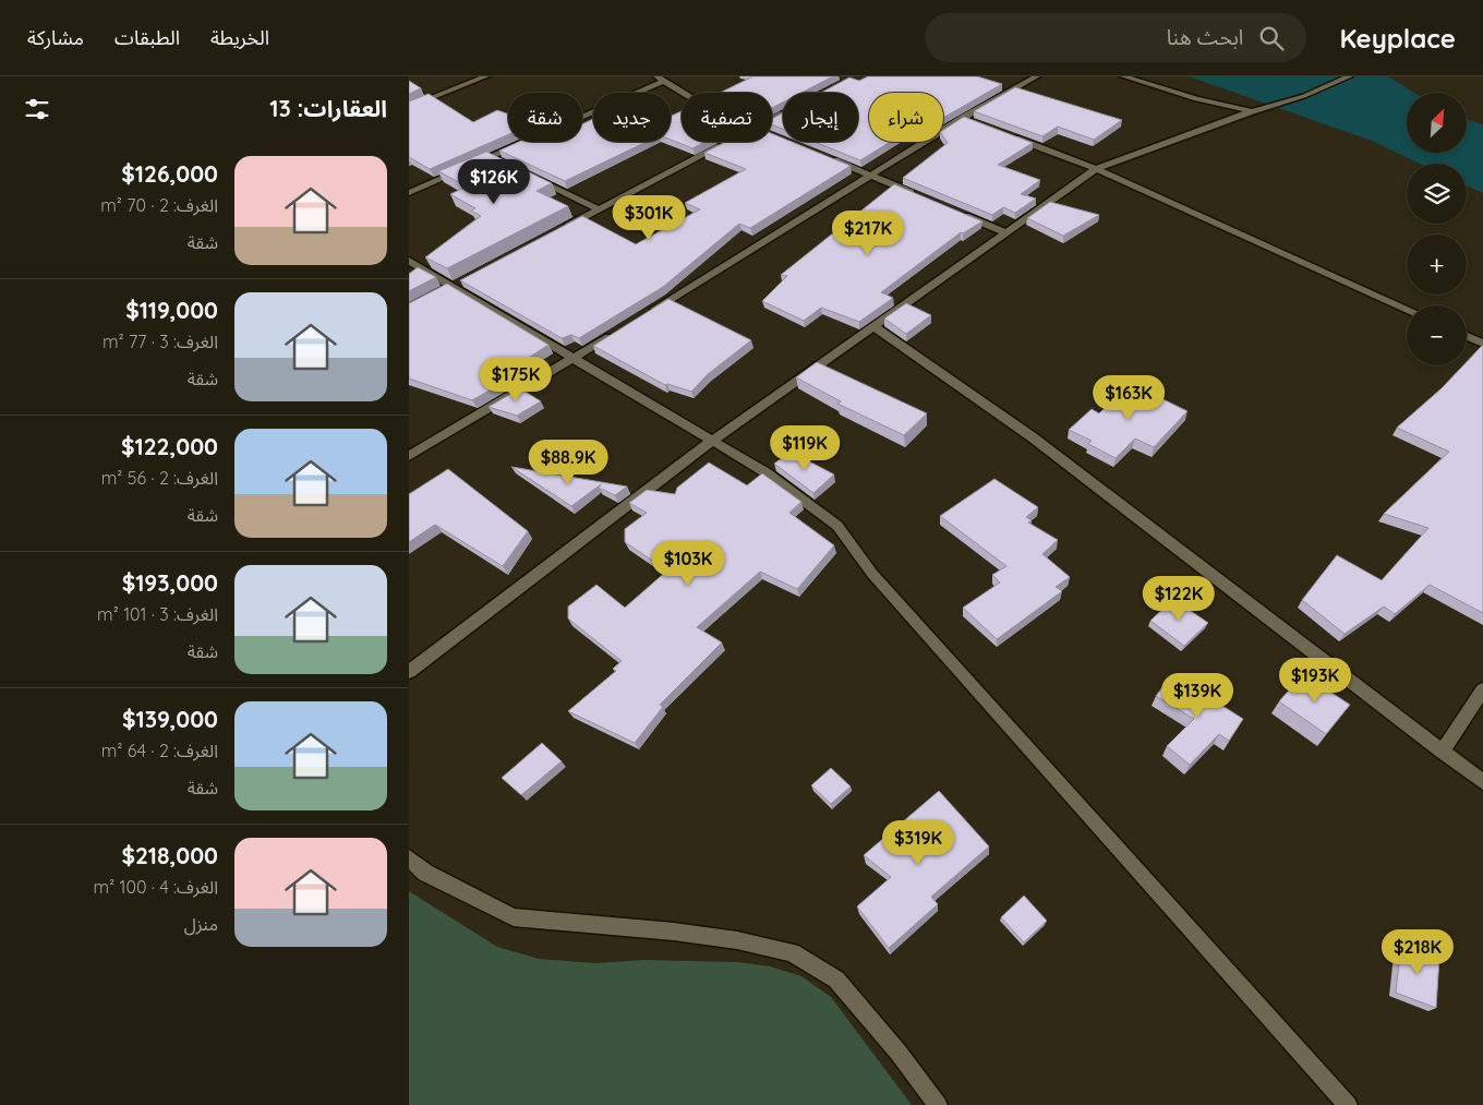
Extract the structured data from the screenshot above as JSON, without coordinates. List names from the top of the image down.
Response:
{
  "north": "top right",
  "page": {
    "header": "Keyplace",
    "search": "ابحث هنا",
    "nav": ["الخريطة", "الطبقات", "مشاركة"],
    "heading": "العقارات: 13",
    "map_buttons": ["+", "−"],
    "chip": [
      "شراء",
      "إيجار",
      "تصفية",
      "جديد",
      "شقة"
    ],
    "list": [
      {
        "name": "$126,000",
        "note": "الغرف: 2 · 70 m² · شقة"
      },
      {
        "name": "$119,000",
        "note": "الغرف: 3 · 77 m² · شقة"
      },
      {
        "name": "$122,000",
        "note": "الغرف: 2 · 56 m² · شقة"
      },
      {
        "name": "$193,000",
        "note": "الغرف: 3 · 101 m² · شقة"
      },
      {
        "name": "$139,000",
        "note": "الغرف: 2 · 64 m² · شقة"
      },
      {
        "name": "$218,000",
        "note": "الغرف: 4 · 100 m² · منزل"
      }
    ],
    "price": [
      "$126K",
      "$301K",
      "$217K",
      "$175K",
      "$163K",
      "$119K",
      "$88.9K",
      "$103K",
      "$122K",
      "$193K",
      "$139K",
      "$319K",
      "$218K"
    ]
  }
}
